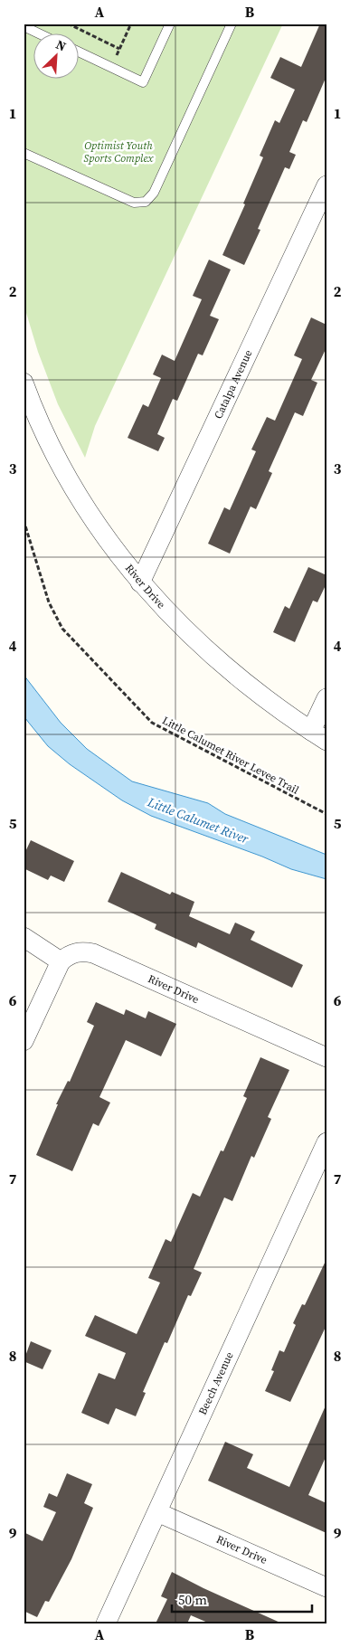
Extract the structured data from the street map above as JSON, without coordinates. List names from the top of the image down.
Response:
{
  "streets": {
    "street": ["Catalpa Avenue", "River Drive", "Beech Avenue"],
    "path": ["Little Calumet River Levee Trail"]
  },
  "crossings": [
    ["Catalpa Avenue", "River Drive"],
    ["River Drive", "Beech Avenue"]
  ],
  "water": ["Little Calumet River"],
  "parks": ["Optimist Youth Sports Complex"],
  "scale_bar": "50 m",
  "north": "top right",
  "grid": {
    "columns": ["A", "B"],
    "rows": [
      "1",
      "2",
      "3",
      "4",
      "5",
      "6",
      "7",
      "8",
      "9"
    ]
  }
}
